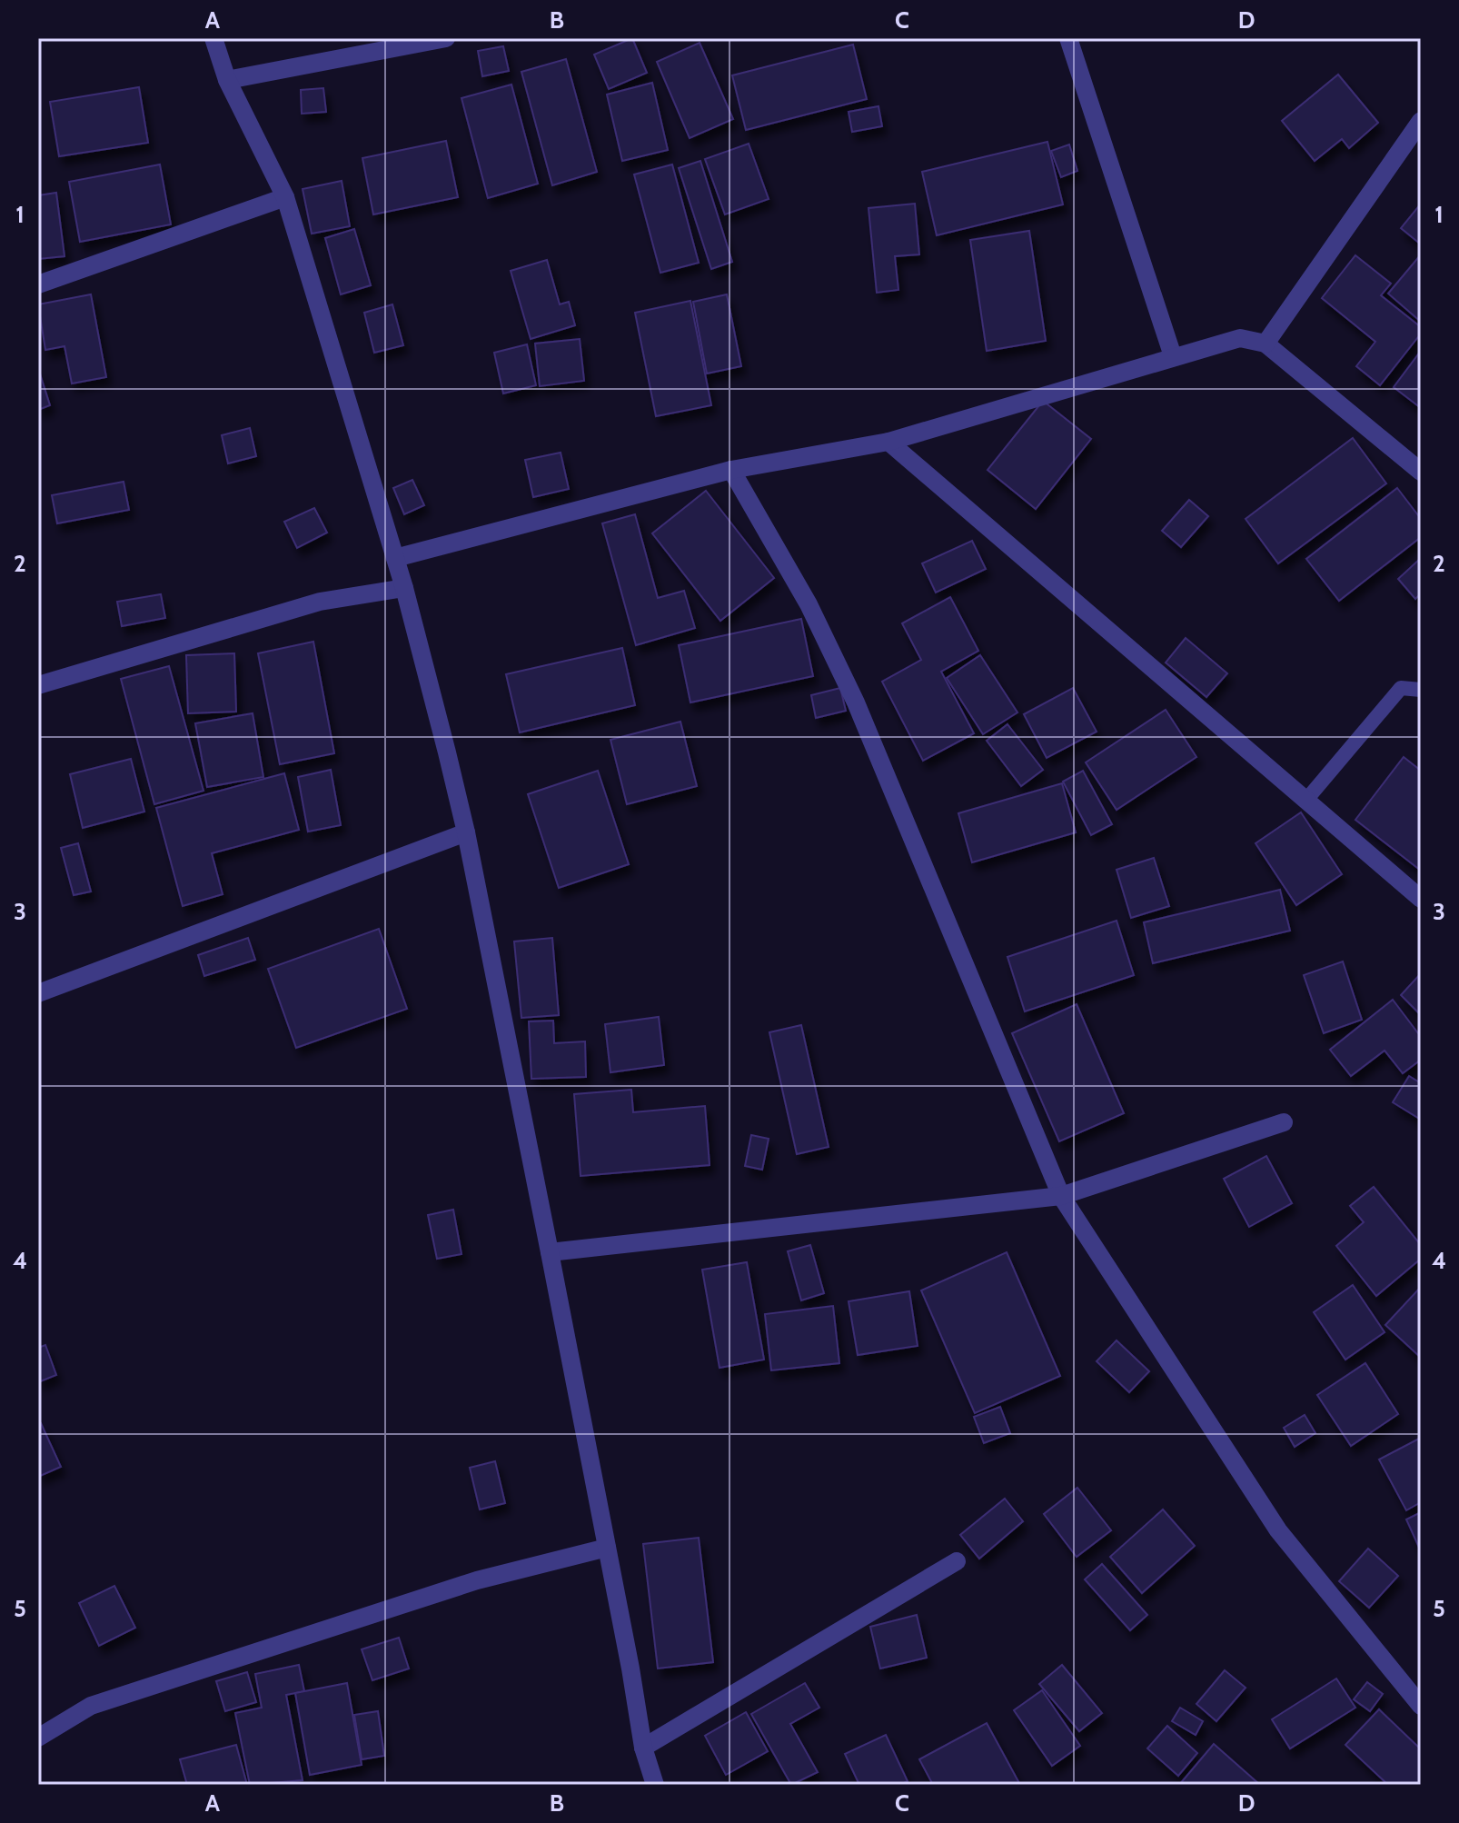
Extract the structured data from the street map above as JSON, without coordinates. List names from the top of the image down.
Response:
{
  "grid": {
    "columns": [
      "A",
      "B",
      "C",
      "D"
    ],
    "rows": [
      "1",
      "2",
      "3",
      "4",
      "5"
    ]
  }
}
